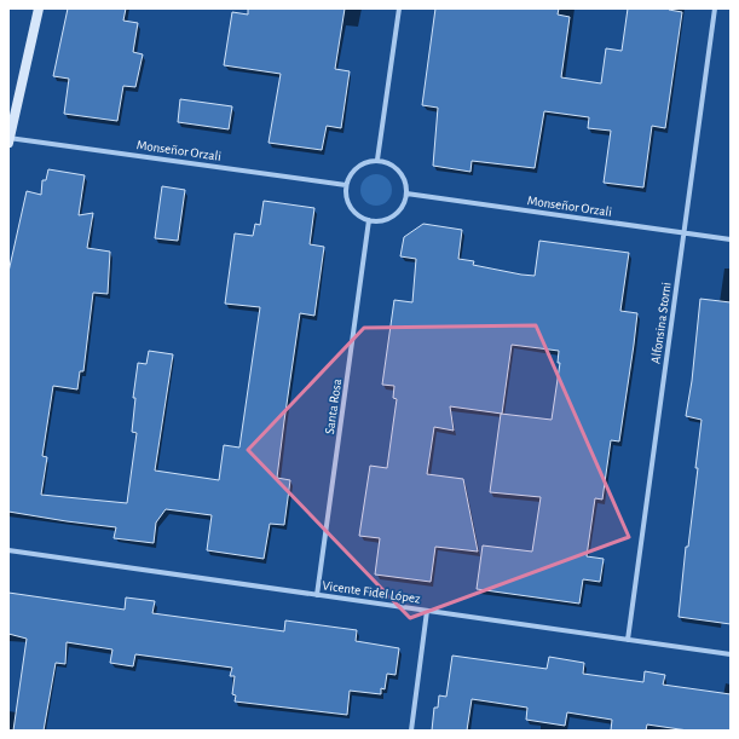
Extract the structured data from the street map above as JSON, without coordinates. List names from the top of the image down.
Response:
{
  "streets": {
    "street": [
      "Monseñor Orzali",
      "Alfonsina Storni",
      "Santa Rosa",
      "Vicente Fidel López"
    ]
  },
  "crossings": [
    ["Monseñor Orzali", "Alfonsina Storni"],
    ["Monseñor Orzali", "Santa Rosa"],
    ["Alfonsina Storni", "Vicente Fidel López"],
    ["Santa Rosa", "Vicente Fidel López"]
  ]
}
